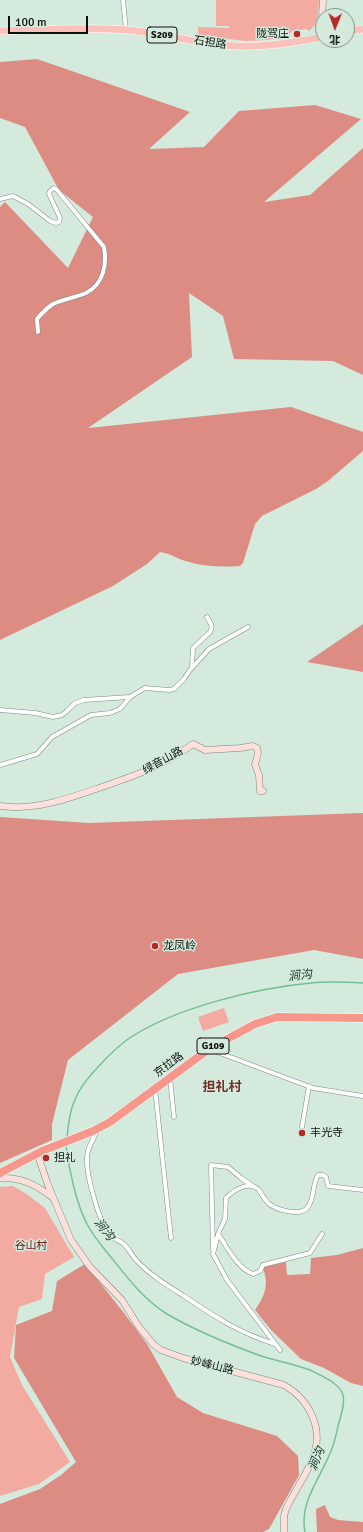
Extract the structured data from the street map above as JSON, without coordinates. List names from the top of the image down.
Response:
{
  "streets": {
    "highway": ["G109", "京拉路"],
    "main road": ["S209", "石担路"],
    "street": ["绿音山路", "妙峰山路"]
  },
  "crossings": [
    ["京拉路", "妙峰山路"]
  ],
  "districts": ["担礼村"],
  "water": ["涧沟"],
  "parks": ["谷山村"],
  "places": [
    "陇驾庄",
    "龙凤岭",
    "丰光寺",
    "担礼"
  ],
  "scale_bar": "100 m",
  "north": "bottom"
}
